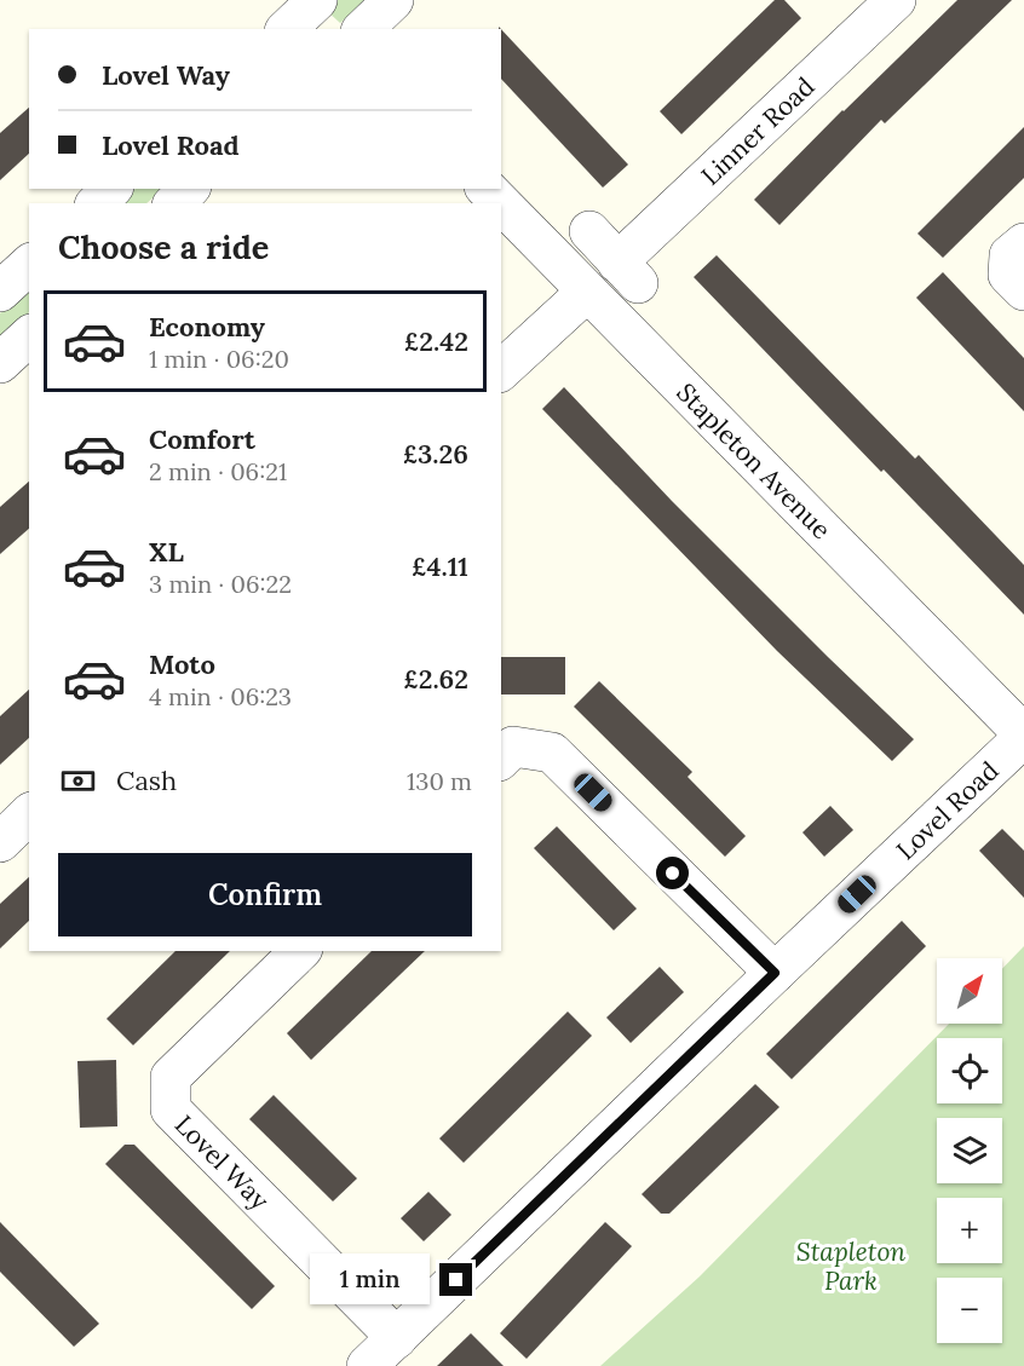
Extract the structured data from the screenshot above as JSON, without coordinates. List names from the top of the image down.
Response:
{
  "streets": {
    "street": [
      "Linner Road",
      "Stapleton Avenue",
      "Lovel Road",
      "Lovel Way"
    ]
  },
  "crossings": [
    ["Stapleton Avenue", "Lovel Road"],
    ["Lovel Road", "Lovel Way"]
  ],
  "parks": ["Stapleton Park"],
  "north": "top right",
  "page": {
    "banner": ["Lovel Way", "Lovel Road"],
    "heading": "Choose a ride",
    "list": [
      {
        "name": "Economy",
        "note": "1 min · 06:20",
        "value": "£2.42"
      },
      {
        "name": "Comfort",
        "note": "2 min · 06:21",
        "value": "£3.26"
      },
      {
        "name": "XL",
        "note": "3 min · 06:22",
        "value": "£4.11"
      },
      {
        "name": "Moto",
        "note": "4 min · 06:23",
        "value": "£2.62"
      }
    ],
    "pay": ["Cash", "130 m"],
    "buttons": "Confirm",
    "map_buttons": ["+", "−"],
    "bubble": "1 min"
  }
}
